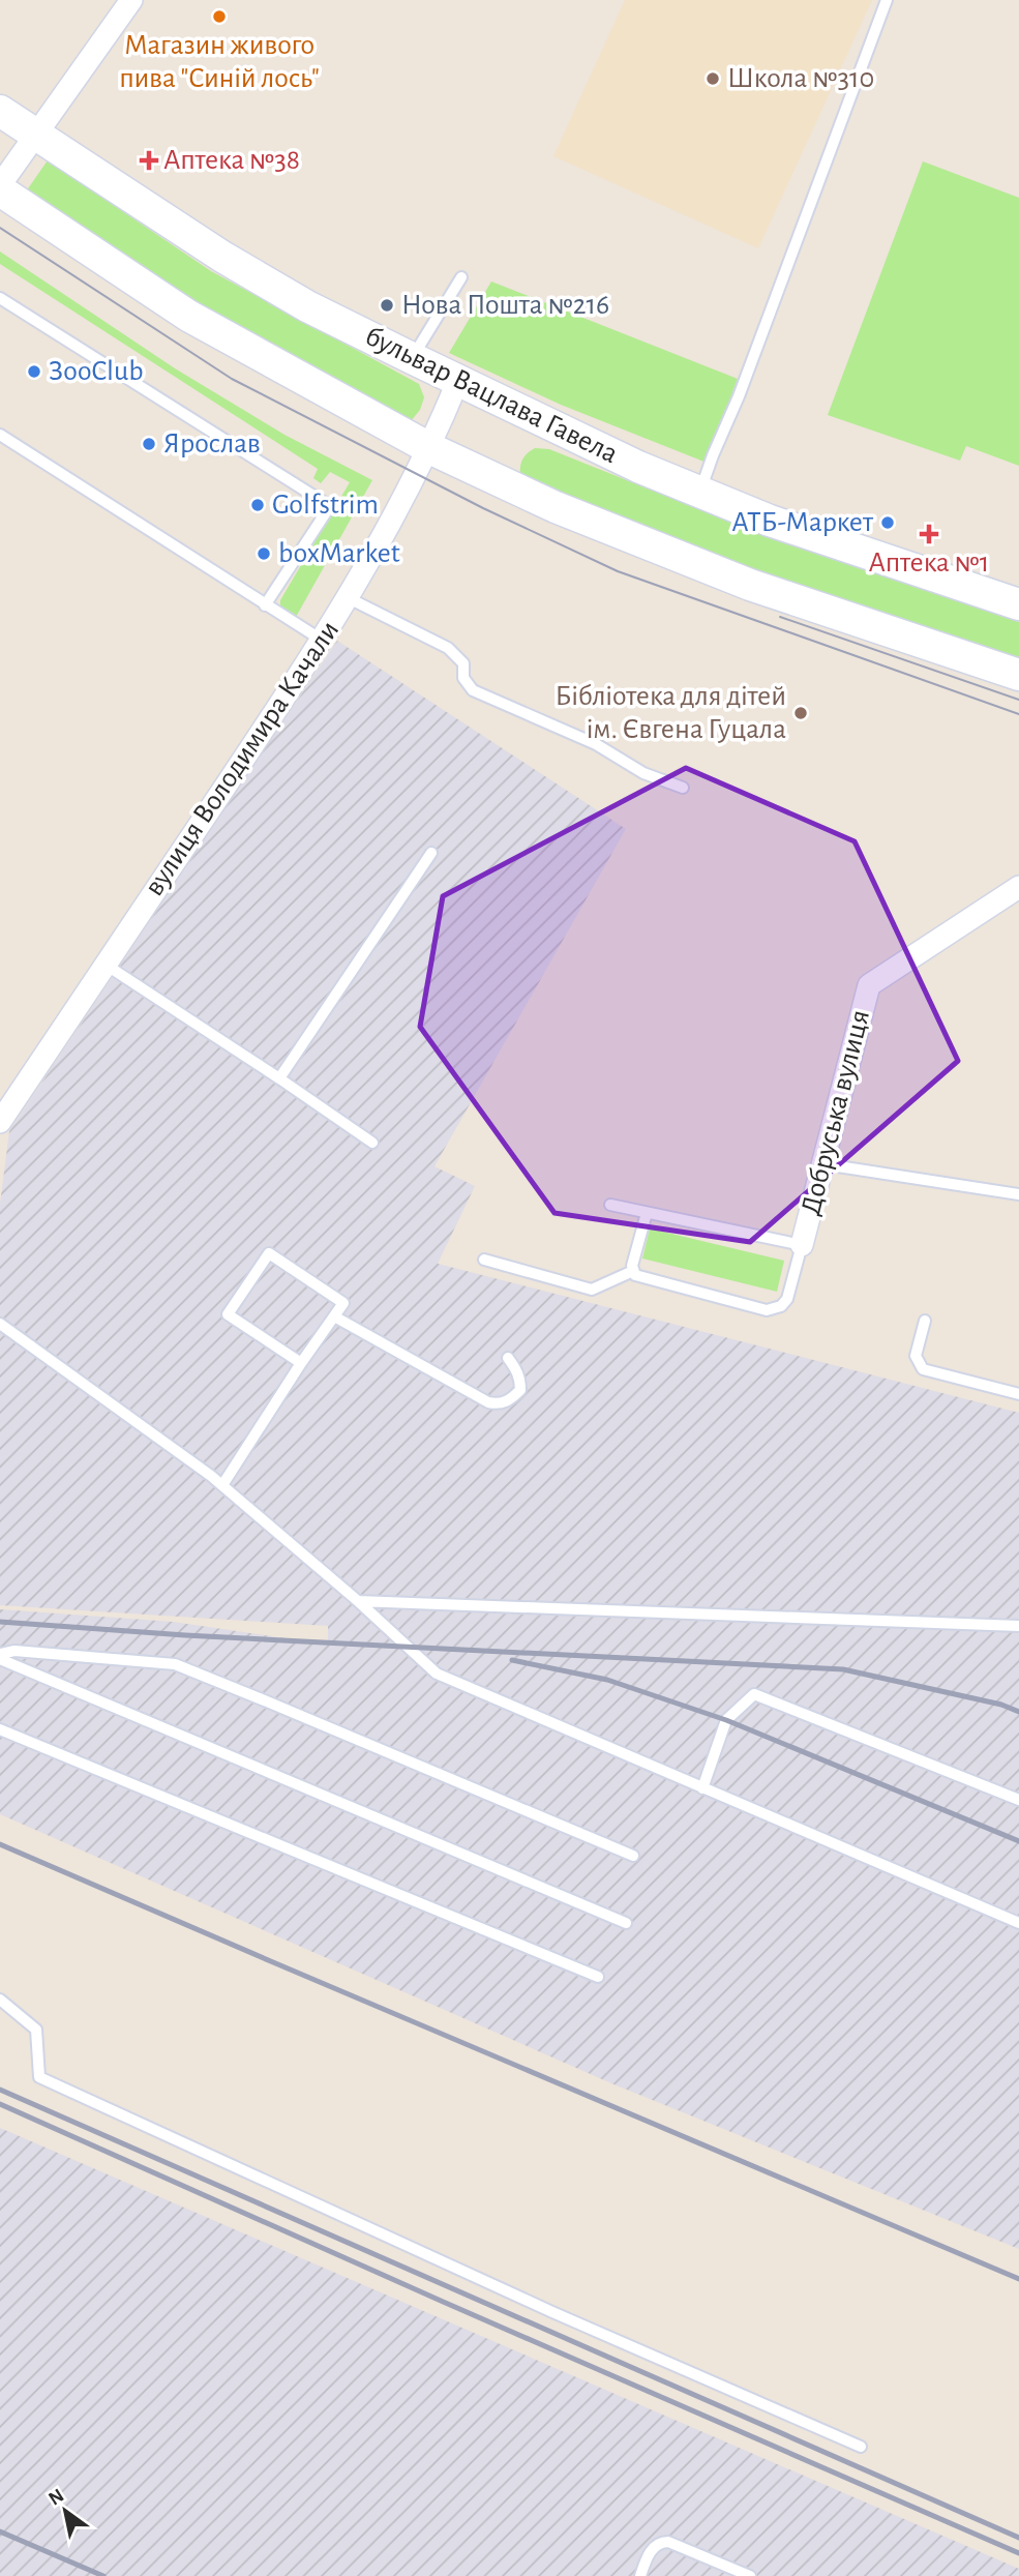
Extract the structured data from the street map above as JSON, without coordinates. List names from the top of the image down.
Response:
{
  "streets": {
    "main road": ["бульвар Вацлава Гавела"],
    "street": ["вулиця Володимира Качали", "Добруська вулиця"]
  },
  "crossings": [
    ["бульвар Вацлава Гавела", "вулиця Володимира Качали"]
  ],
  "places": {
    "other": [
      "Магазин живого пива \"Синій лось\"",
      "Школа №310",
      "Нова Пошта №216",
      "ЗооClub",
      "Ярослав",
      "Golfstrim",
      "АТБ-Маркет",
      "boxMarket",
      "Бібліотека для дітей ім. Євгена Гуцала"
    ],
    "health": ["Аптека №38", "Аптека №1"]
  },
  "north": "top left"
}
